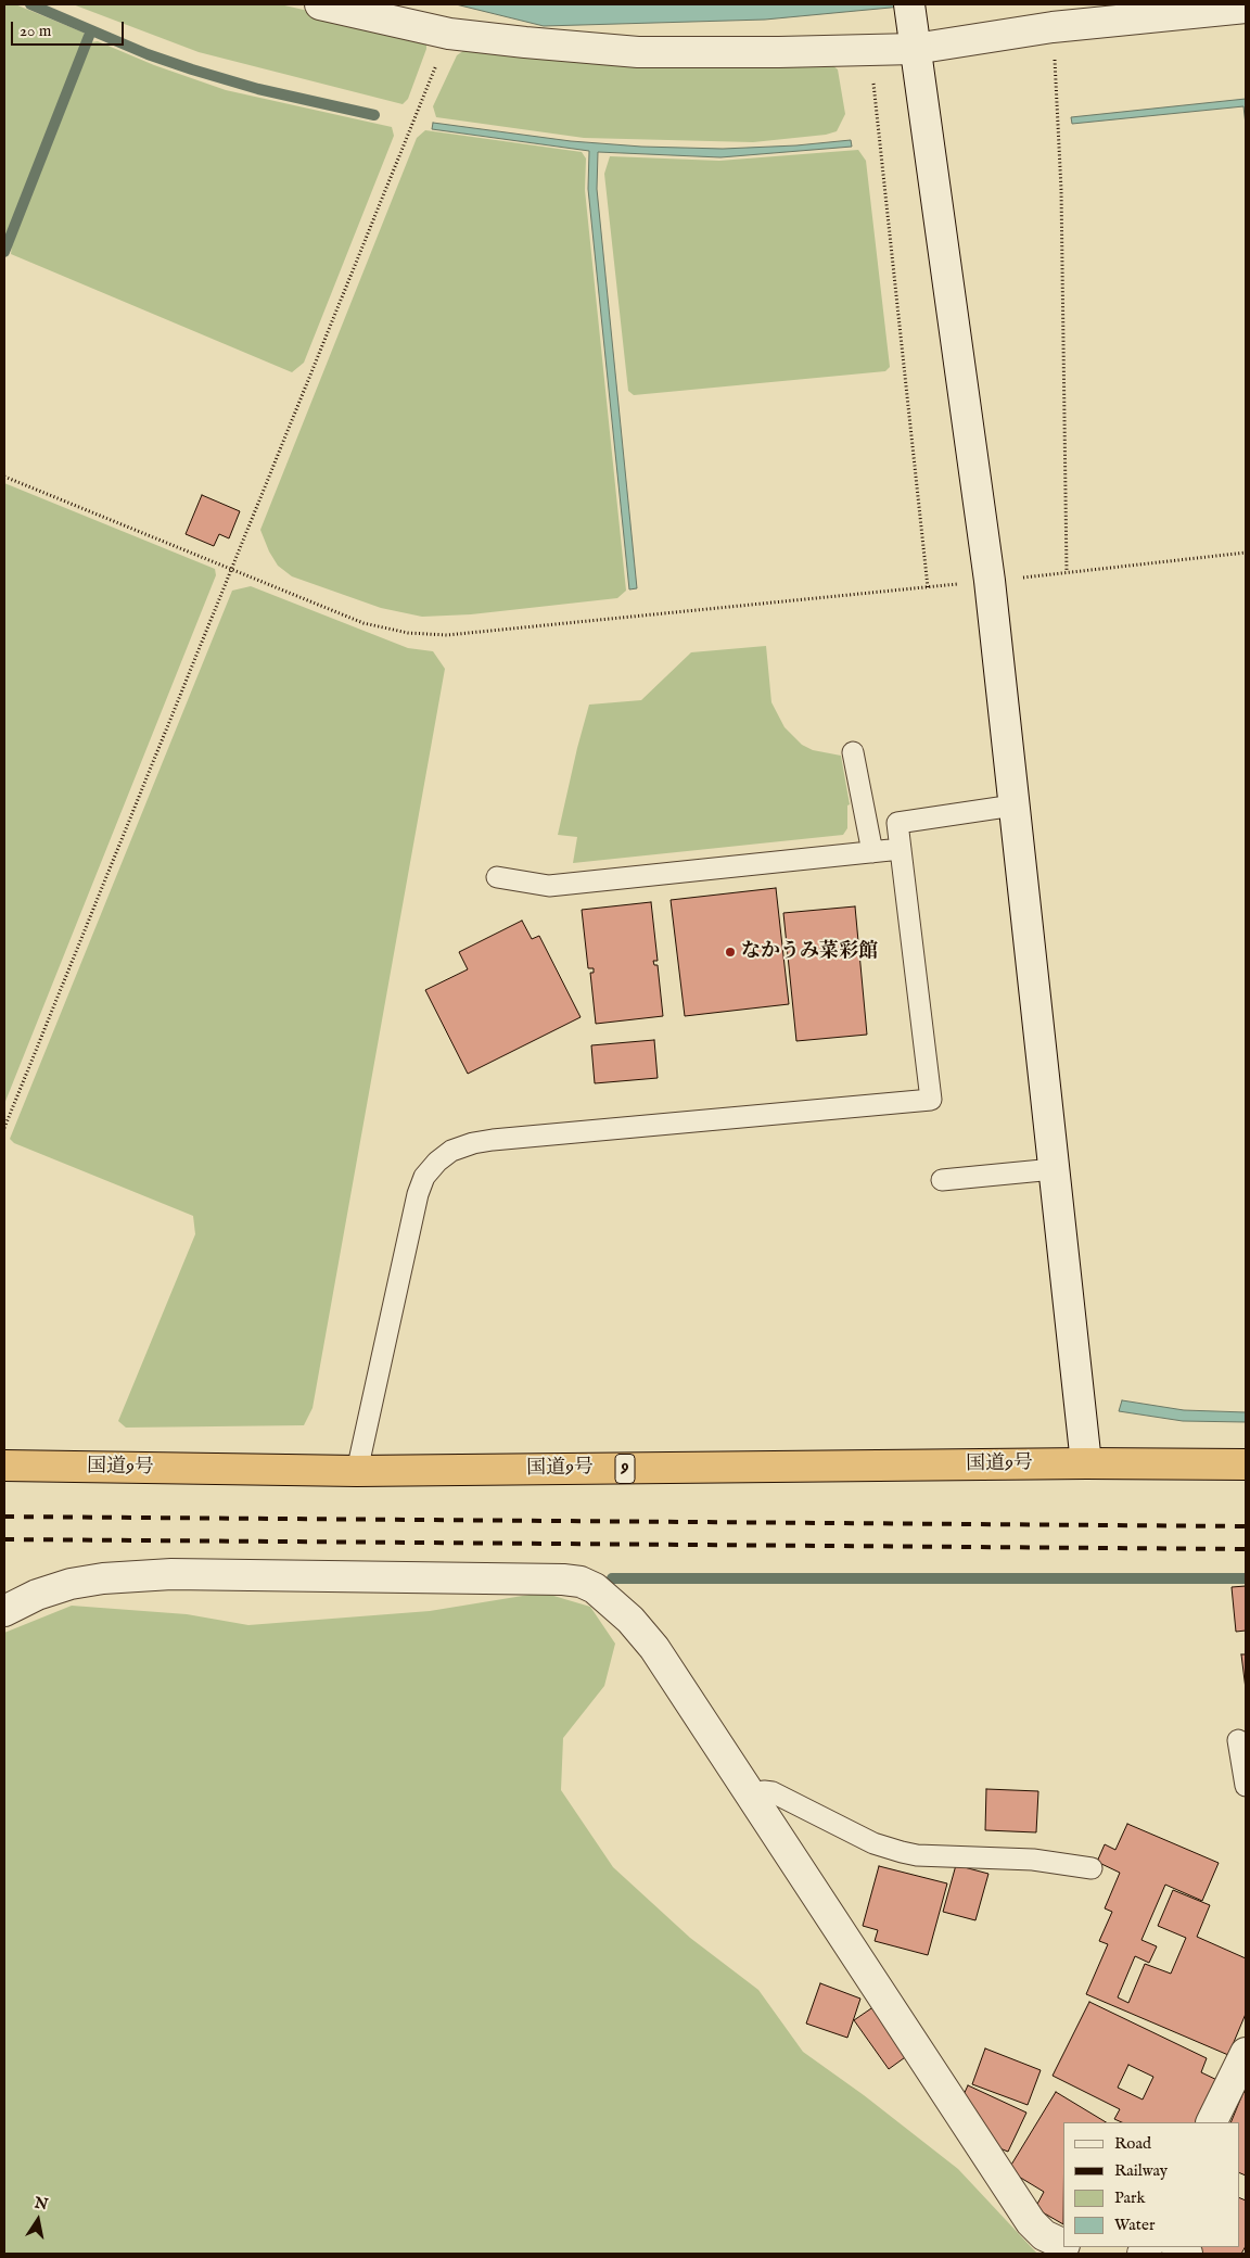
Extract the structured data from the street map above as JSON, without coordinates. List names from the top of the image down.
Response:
{
  "streets": {
    "highway": ["国道9号", "9"]
  },
  "places": ["なかうみ菜彩館"],
  "legend": [
    "Road",
    "Railway",
    "Park",
    "Water"
  ],
  "scale_bar": "20 m",
  "north": "top"
}
